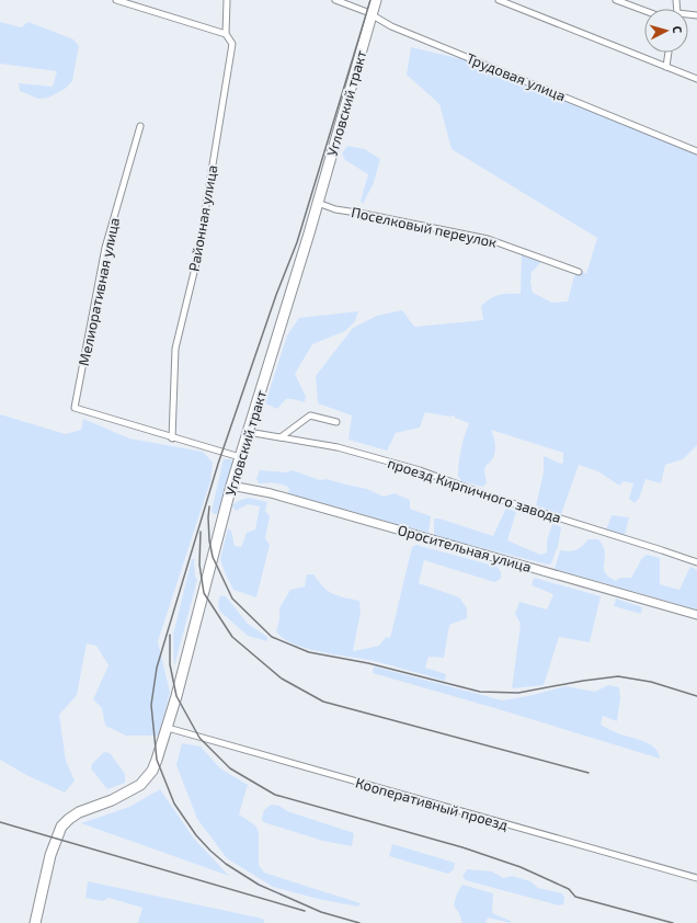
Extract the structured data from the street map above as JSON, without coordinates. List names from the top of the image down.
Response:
{
  "streets": {
    "highway": ["Угловский тракт"],
    "main road": ["Оросительная улица"],
    "street": [
      "Трудовая улица",
      "Районная улица",
      "Поселковый переулок",
      "Мелиоративная улица",
      "проезд Кирпичного завода",
      "Кооперативный проезд"
    ]
  },
  "crossings": [
    ["Трудовая улица", "Угловский тракт"],
    ["Угловский тракт", "Поселковый переулок"],
    ["Угловский тракт", "проезд Кирпичного завода"],
    ["Угловский тракт", "Оросительная улица"],
    ["Угловский тракт", "Кооперативный проезд"],
    ["Районная улица", "Мелиоративная улица"]
  ],
  "north": "right"
}
